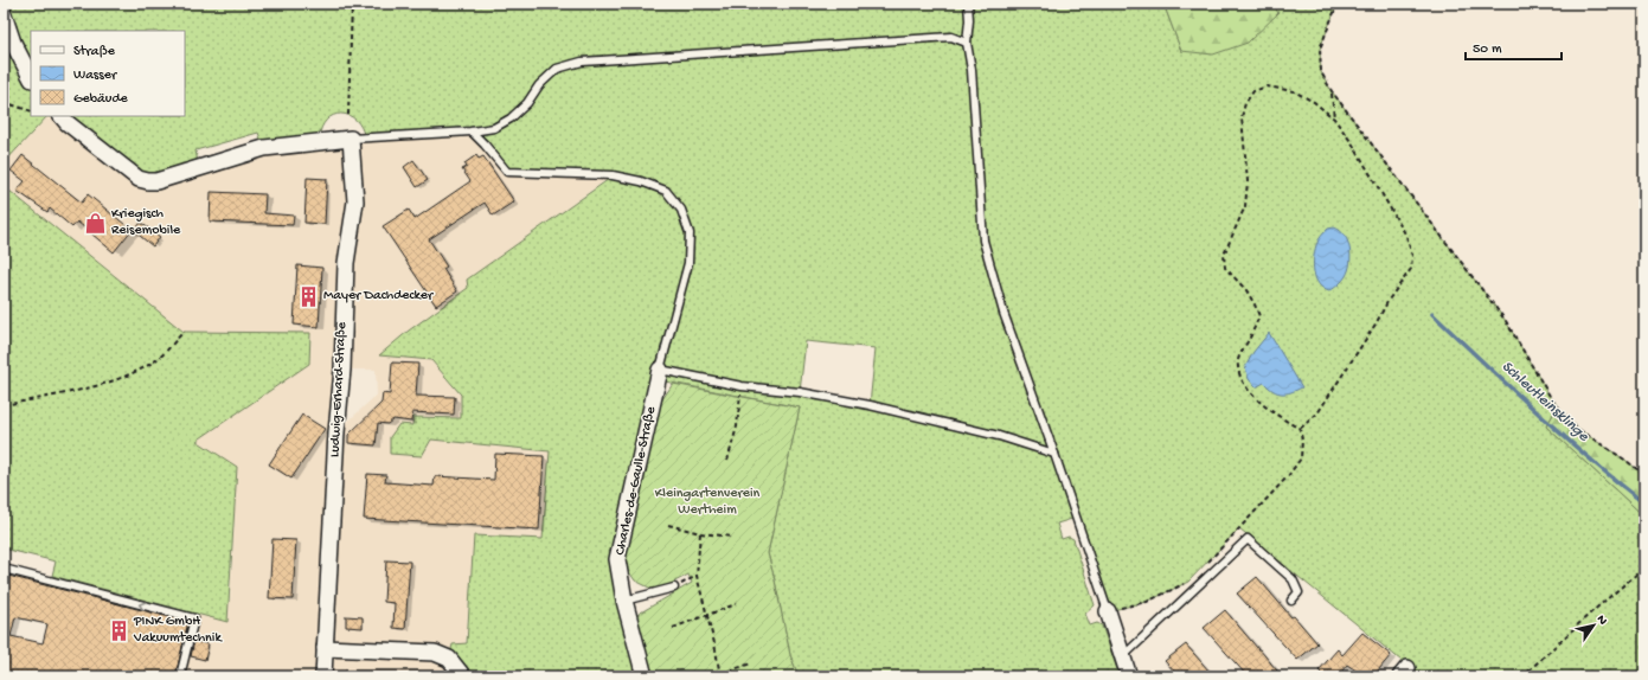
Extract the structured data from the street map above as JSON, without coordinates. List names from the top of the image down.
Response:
{
  "streets": {
    "street": ["Ludwig-Erhard-Straße", "Charles-de-Gaulle-Straße"]
  },
  "water": ["Schleutleinsklinge"],
  "parks": ["Kleingartenverein Wertheim"],
  "places": {
    "shop": ["Kriegisch Reisemobile"],
    "building": ["Mayer Dachdecker", "PINK GmbH Vakuumtechnik"]
  },
  "legend": ["Straße", "Wasser", "Gebäude"],
  "scale_bar": "50 m",
  "north": "top right"
}
